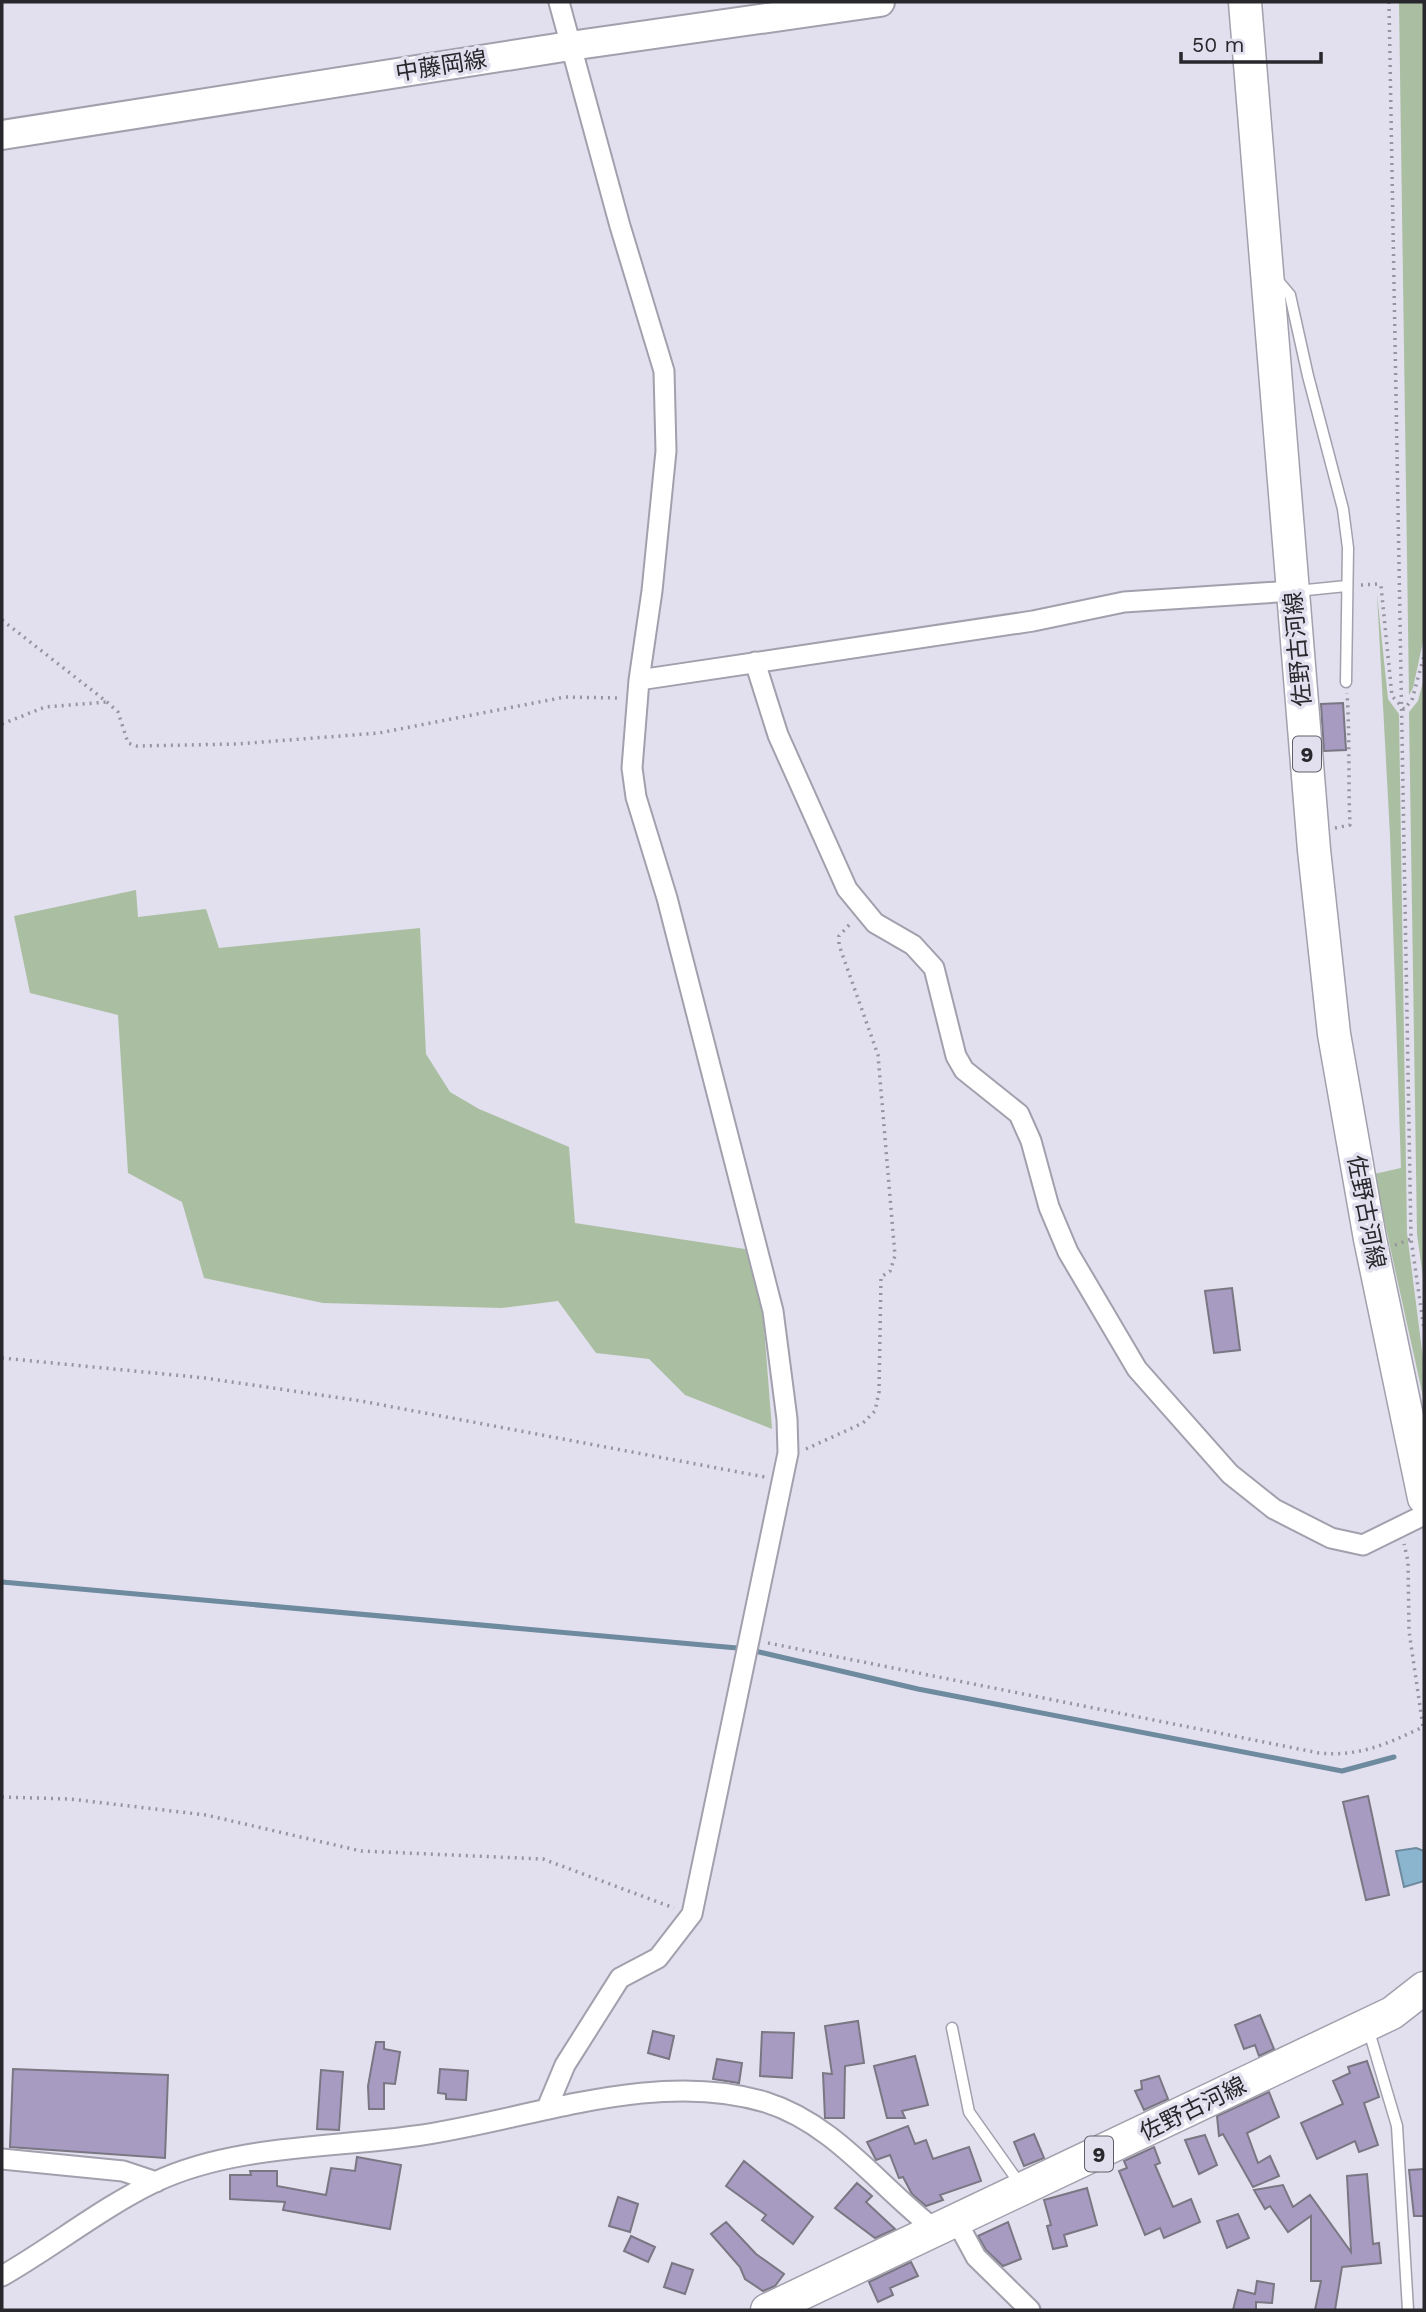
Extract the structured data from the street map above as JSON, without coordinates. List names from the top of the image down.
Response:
{
  "streets": {
    "main road": ["中藤岡線", "佐野古河線", "9"]
  },
  "scale_bar": "50 m"
}
